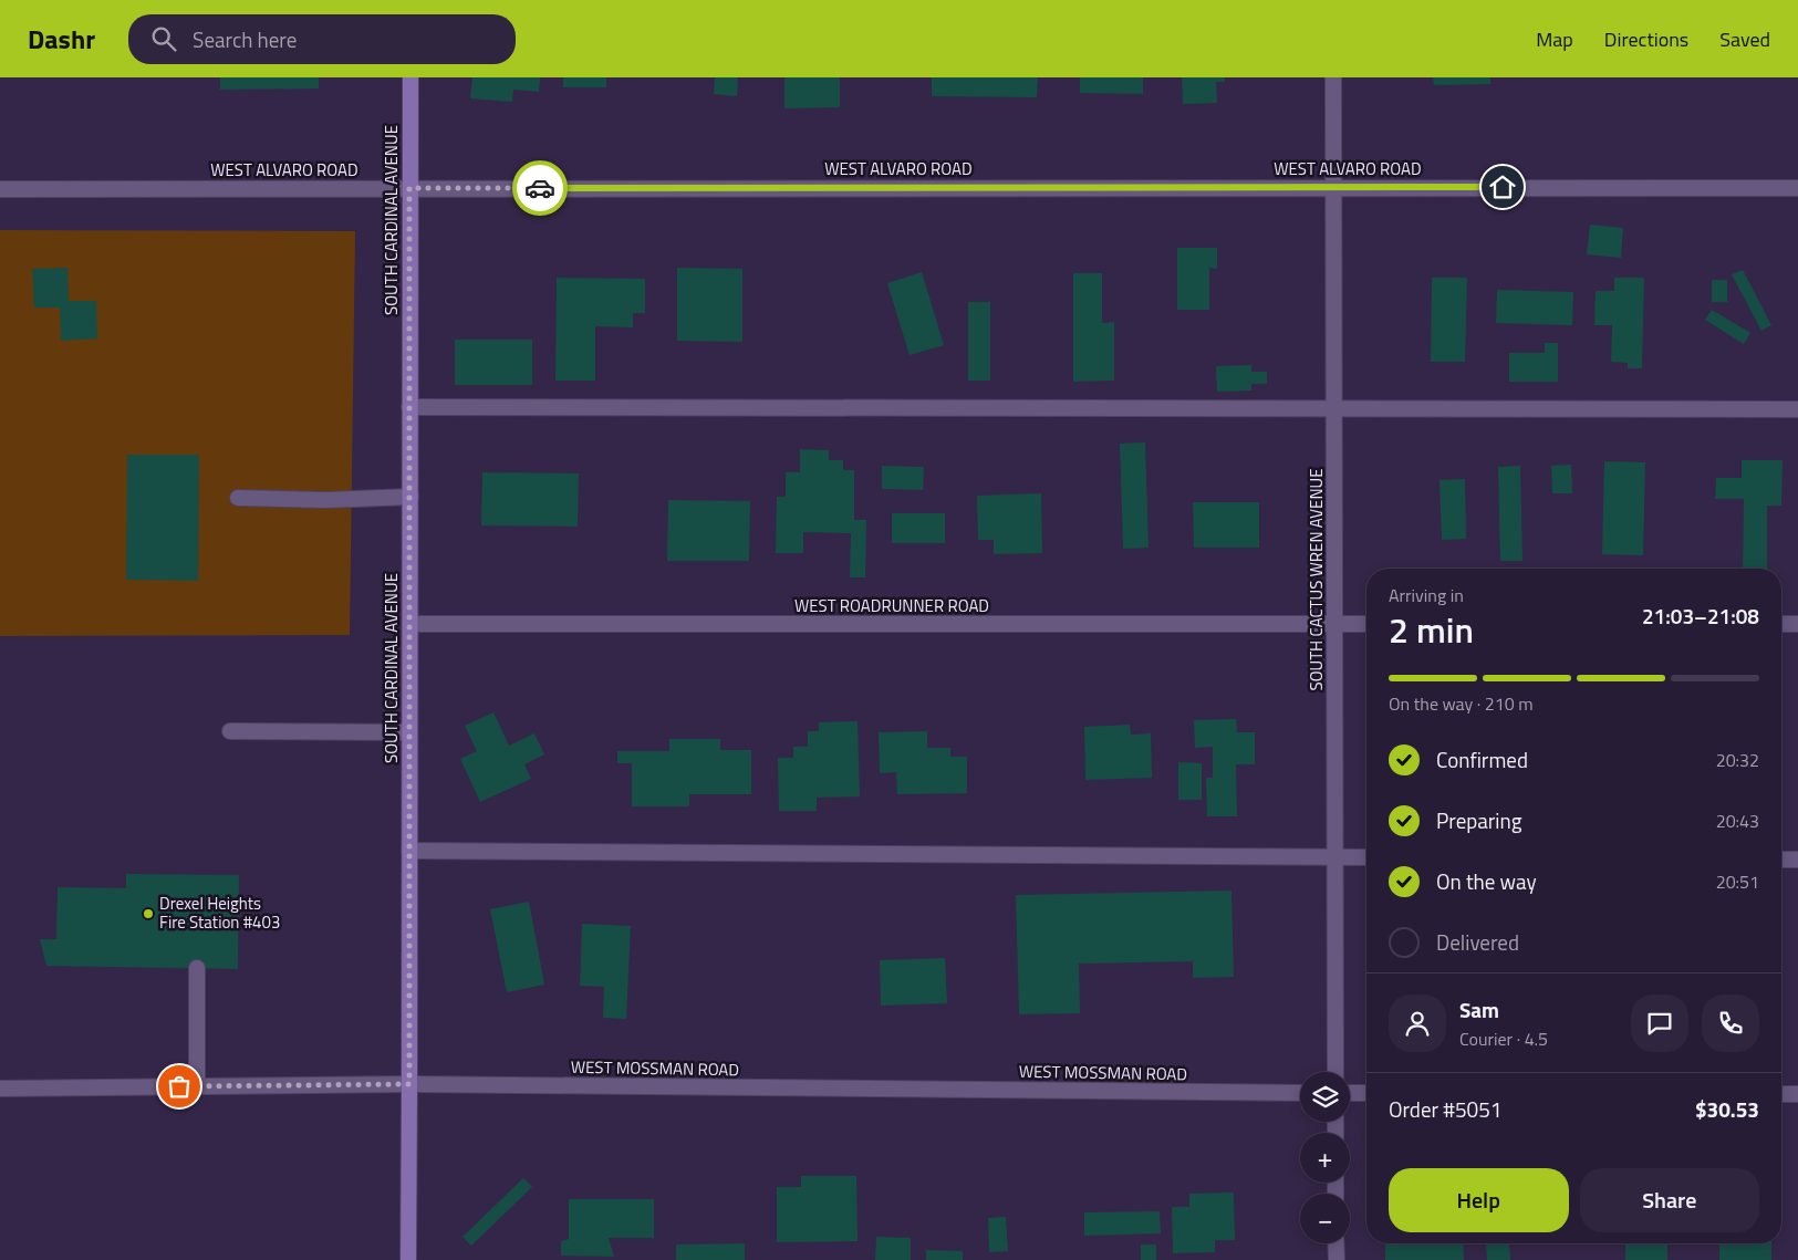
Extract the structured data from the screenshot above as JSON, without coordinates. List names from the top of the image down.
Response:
{
  "streets": {
    "main road": ["SOUTH CARDINAL AVENUE"],
    "street": [
      "WEST ALVARO ROAD",
      "SOUTH CACTUS WREN AVENUE",
      "WEST ROADRUNNER ROAD",
      "WEST MOSSMAN ROAD"
    ]
  },
  "crossings": [
    ["WEST ALVARO ROAD", "SOUTH CARDINAL AVENUE"],
    ["WEST ALVARO ROAD", "SOUTH CACTUS WREN AVENUE"],
    ["SOUTH CARDINAL AVENUE", "WEST ROADRUNNER ROAD"],
    ["SOUTH CARDINAL AVENUE", "WEST MOSSMAN ROAD"],
    ["SOUTH CACTUS WREN AVENUE", "WEST ROADRUNNER ROAD"]
  ],
  "places": ["Drexel Heights Fire Station #403"],
  "page": {
    "header": "Dashr",
    "search": "Search here",
    "nav": ["Map", "Directions", "Saved"],
    "heading": ["2 min", "Arriving in", "21:03–21:08"],
    "panel": [
      "Sam",
      "Courier · 4.5",
      "Order #5051",
      "$30.53"
    ],
    "bar": "On the way · 210 m",
    "list": [
      ["Confirmed", "20:32"],
      ["Preparing", "20:43"],
      ["On the way", "20:51"],
      "Delivered"
    ],
    "map_buttons": ["+", "−"],
    "buttons": ["Help", "Share"]
  }
}
